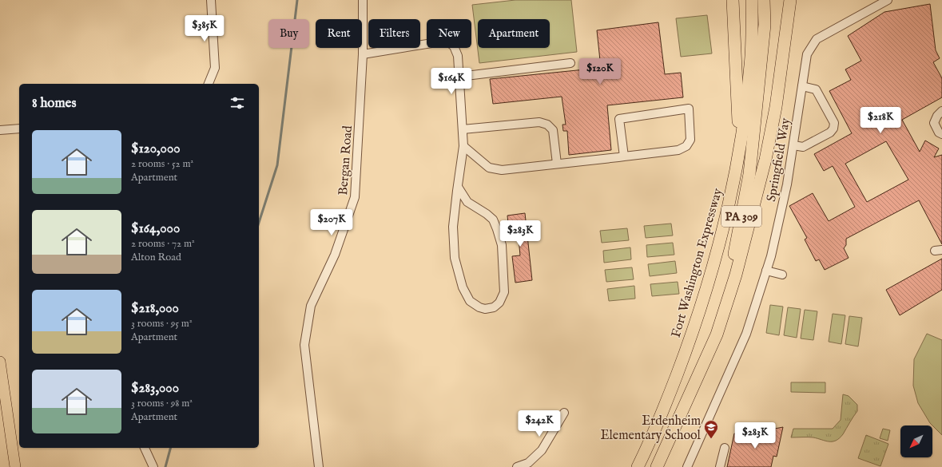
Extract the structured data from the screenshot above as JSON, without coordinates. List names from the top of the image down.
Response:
{
  "streets": {
    "highway": ["PA 309", "Fort Washington Expressway"],
    "street": ["Springfield Way", "Bergan Road"]
  },
  "places": {
    "school or university": ["Erdenheim Elementary School"]
  },
  "north": "bottom left",
  "page": {
    "price": [
      "$385K",
      "$120K",
      "$164K",
      "$218K",
      "$207K",
      "$283K",
      "$242K",
      "$283K"
    ],
    "chip": [
      "Buy",
      "Rent",
      "Filters",
      "New",
      "Apartment"
    ],
    "heading": "8 homes",
    "list": [
      {
        "name": "$120,000",
        "note": "2 rooms · 52 m² · Apartment"
      },
      {
        "name": "$164,000",
        "note": "2 rooms · 72 m² · Alton Road"
      },
      {
        "name": "$218,000",
        "note": "3 rooms · 95 m² · Apartment"
      },
      {
        "name": "$283,000",
        "note": "3 rooms · 98 m² · Apartment"
      }
    ]
  }
}
